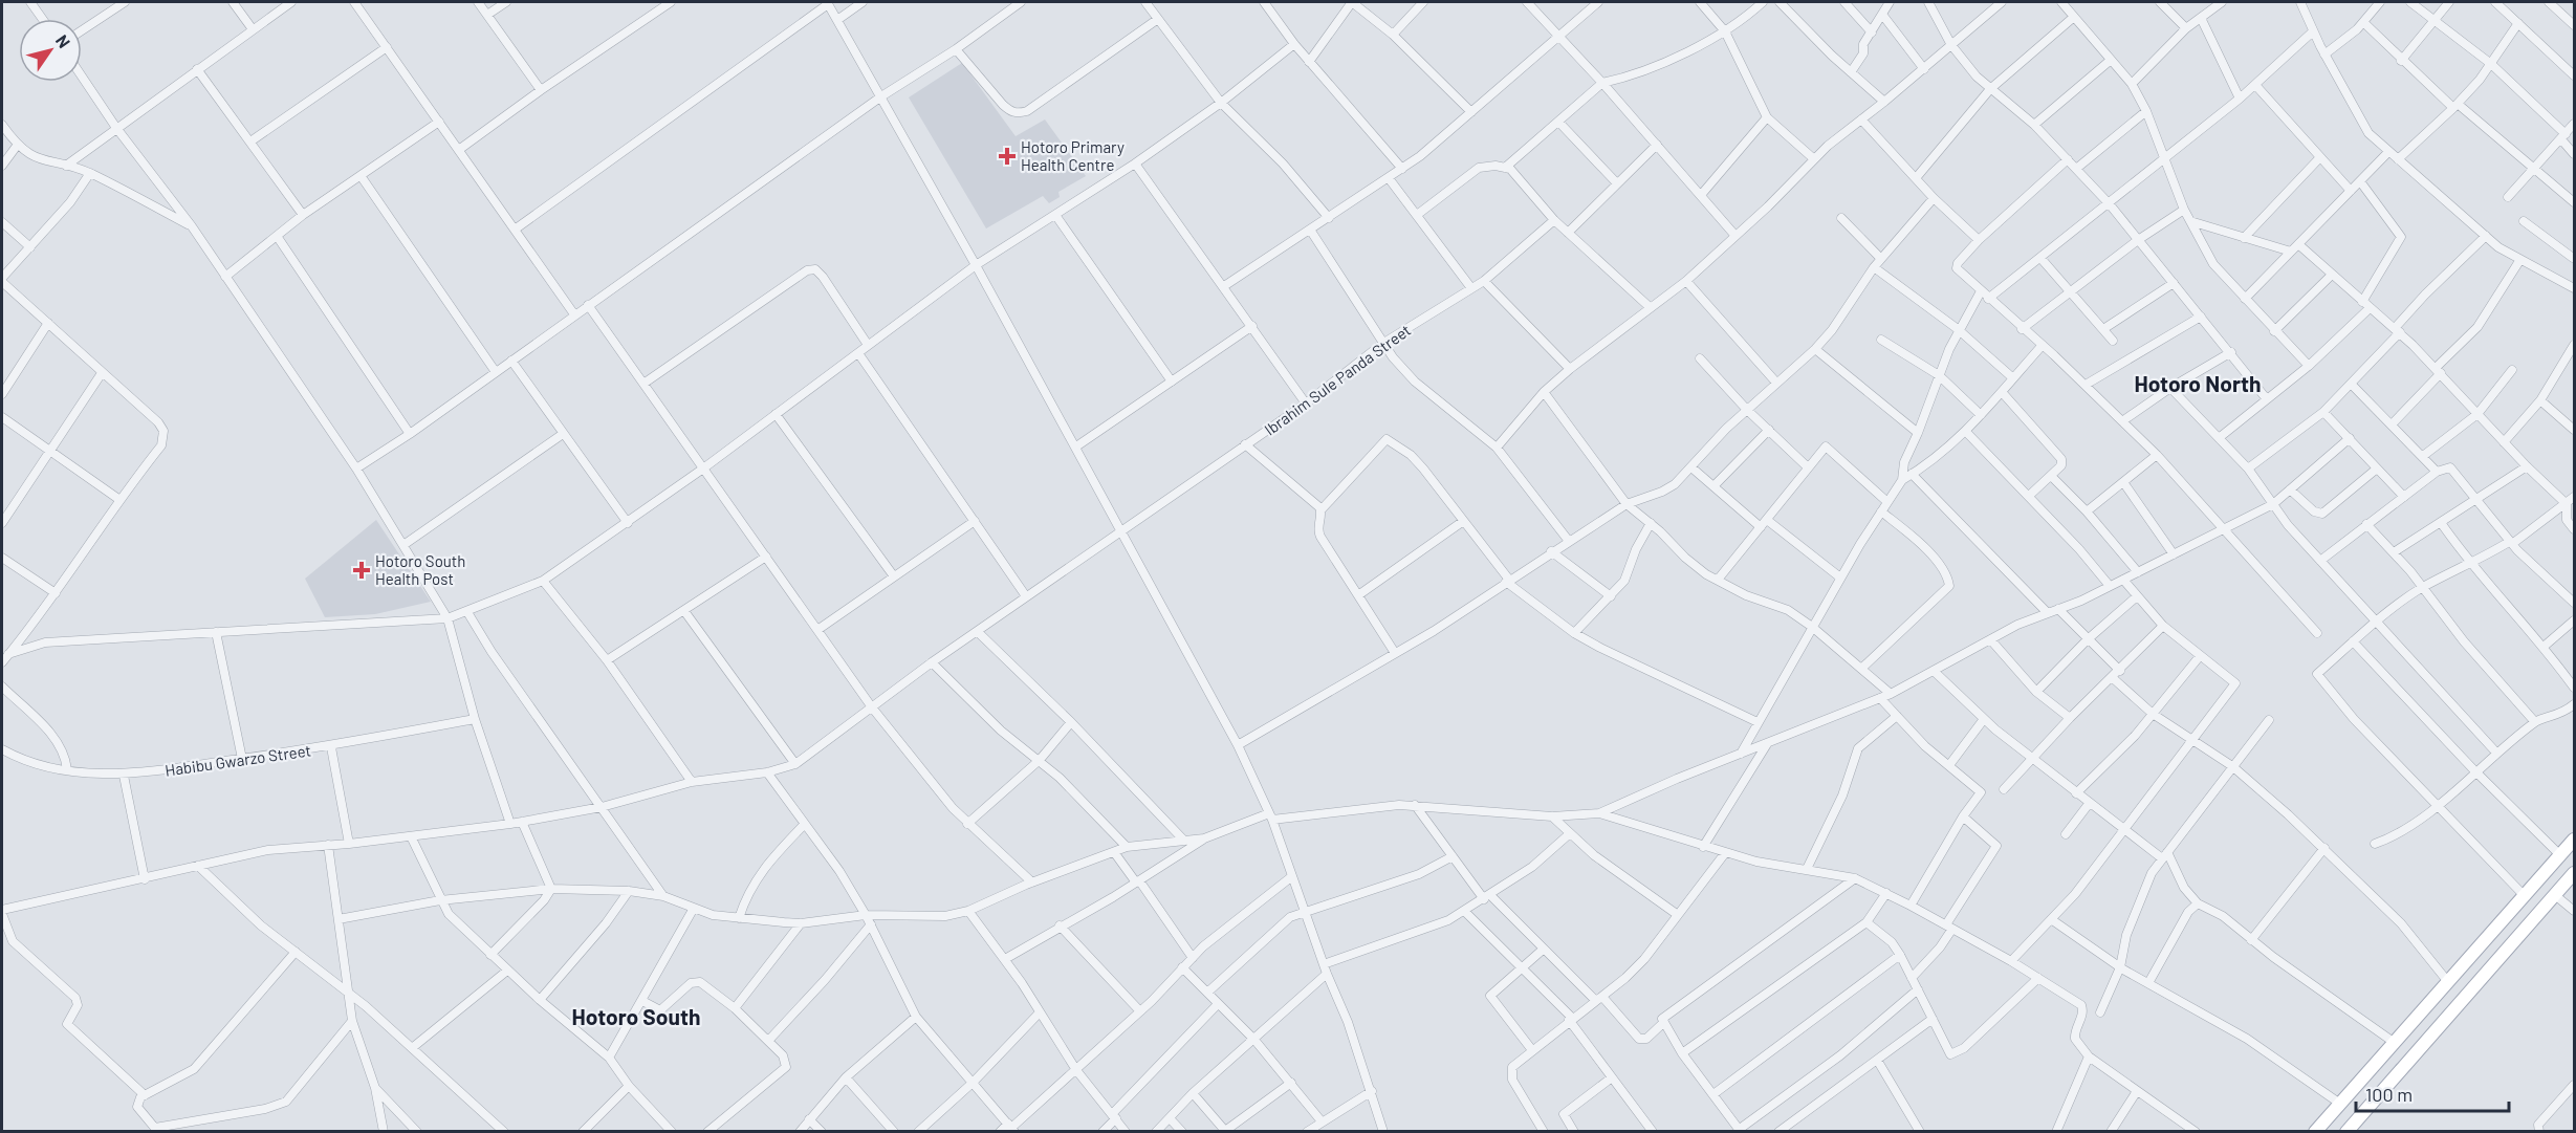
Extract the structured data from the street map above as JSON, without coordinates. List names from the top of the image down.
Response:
{
  "streets": {
    "street": ["Ibrahim Sule Panda Street", "Habibu Gwarzo Street"]
  },
  "districts": ["Hotoro North", "Hotoro South"],
  "places": {
    "health": ["Hotoro Primary Health Centre", "Hotoro South Health Post"]
  },
  "scale_bar": "100 m",
  "north": "top right"
}
